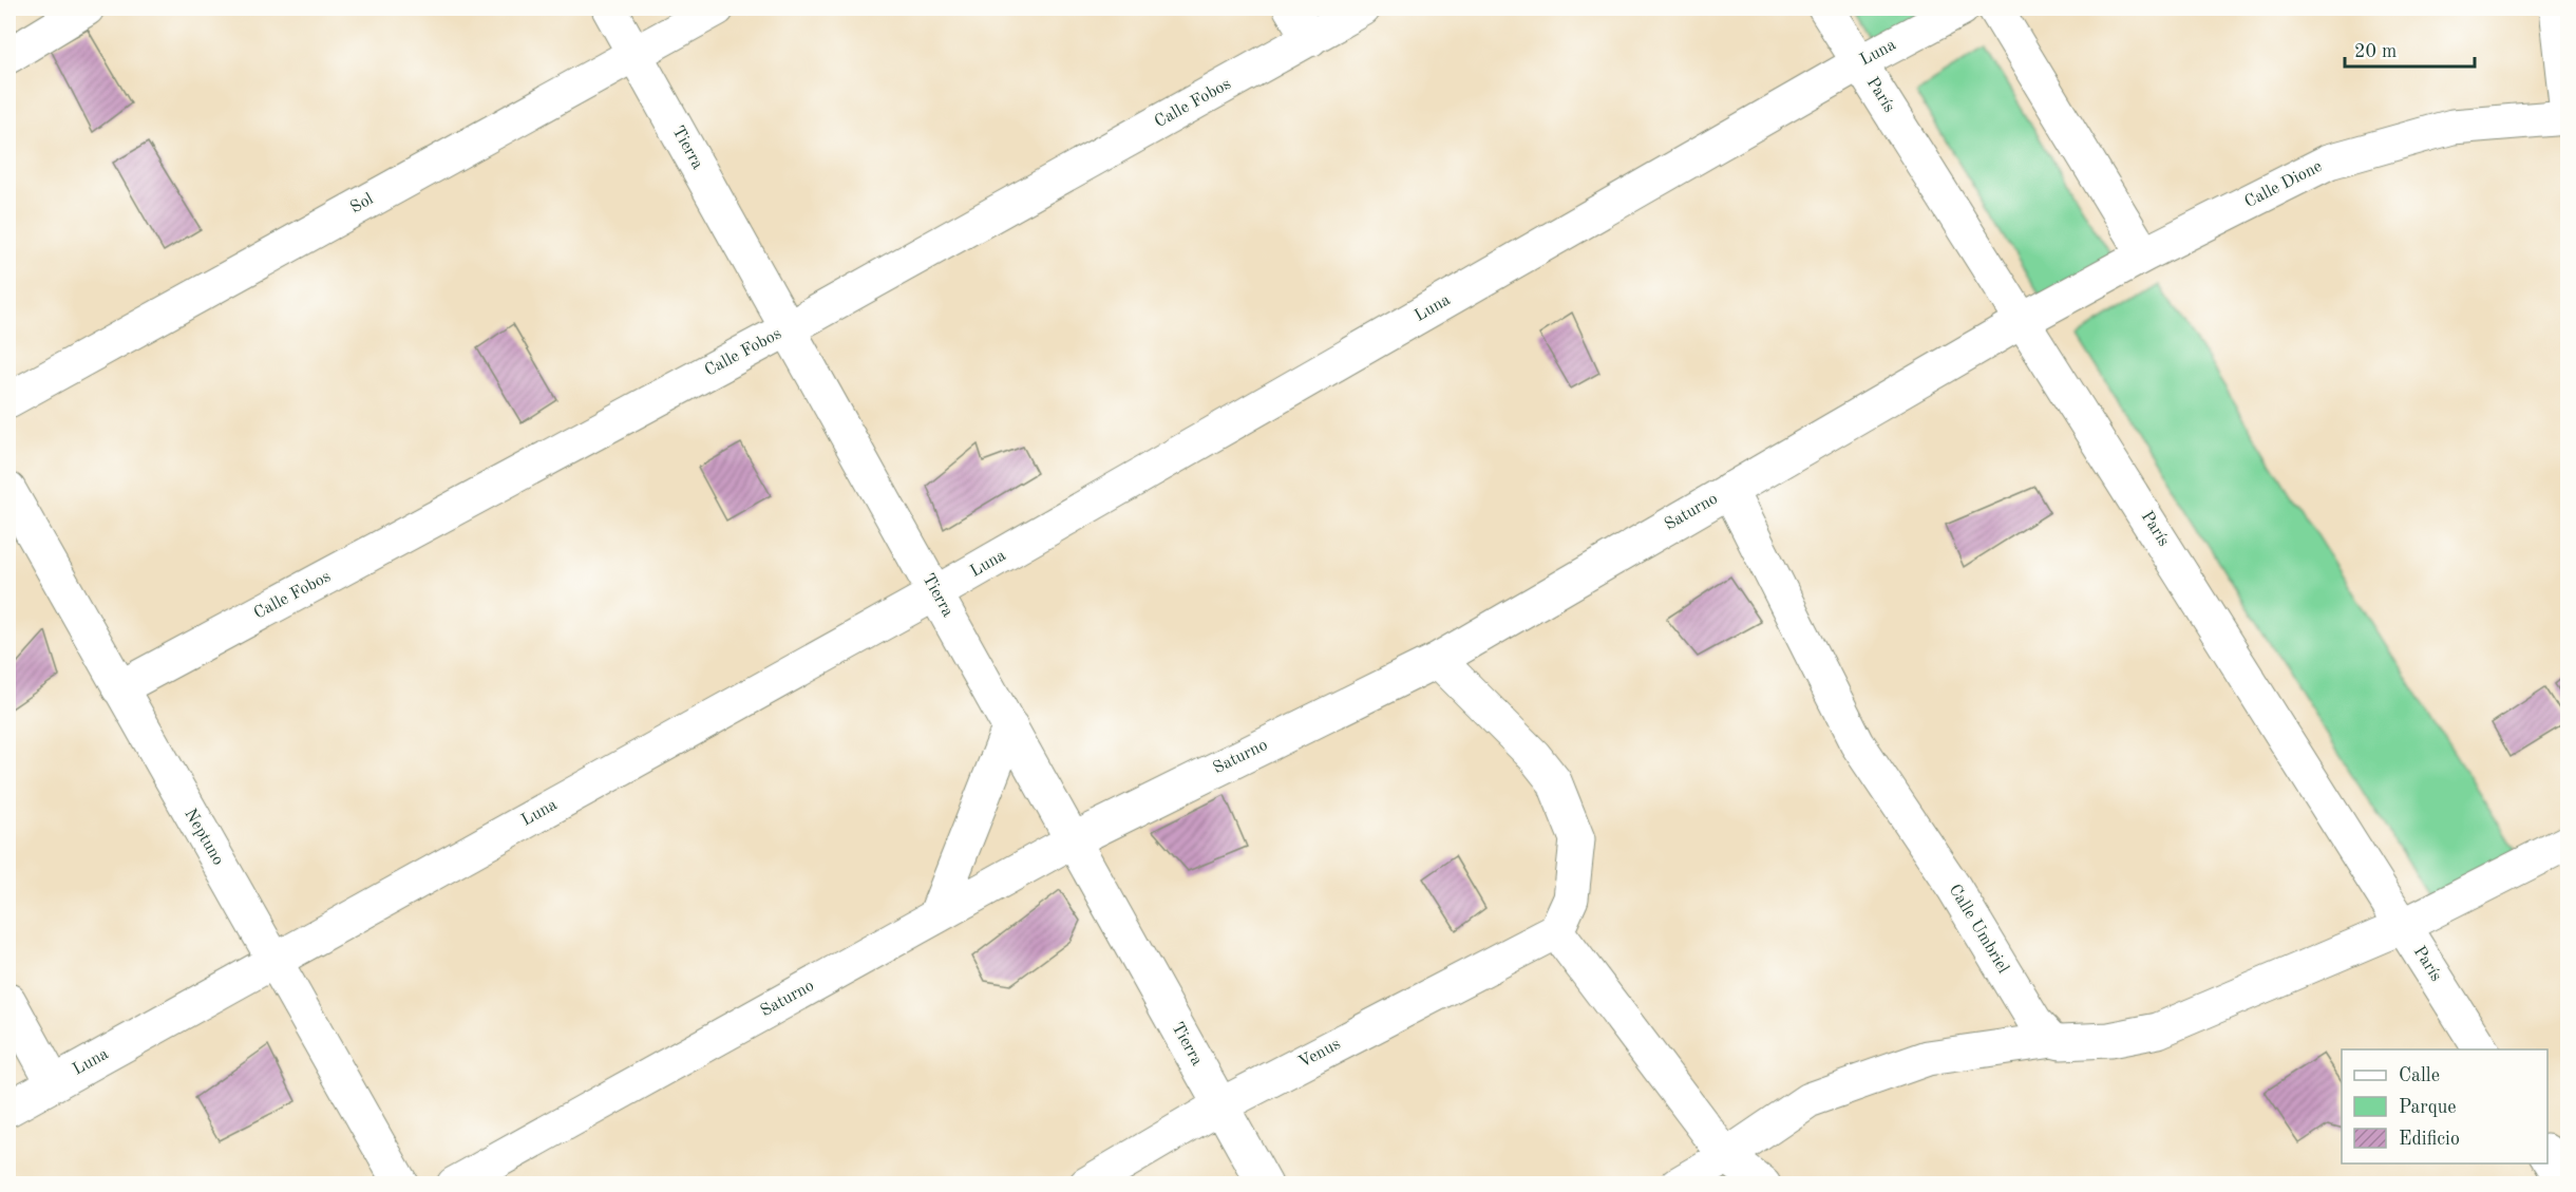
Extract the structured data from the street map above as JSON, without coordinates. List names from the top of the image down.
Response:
{
  "streets": {
    "street": [
      "Luna",
      "París",
      "Calle Fobos",
      "Tierra",
      "Calle Dione",
      "Sol",
      "Saturno",
      "Neptuno",
      "Calle Umbriel",
      "Venus"
    ]
  },
  "crossings": [
    ["Luna", "París"],
    ["Luna", "Tierra"],
    ["Luna", "Neptuno"],
    ["París", "Calle Dione"],
    ["París", "Saturno"],
    ["Calle Fobos", "Tierra"],
    ["Calle Fobos", "Neptuno"],
    ["Tierra", "Sol"],
    ["Tierra", "Saturno"],
    ["Tierra", "Venus"],
    ["Calle Dione", "Saturno"],
    ["Saturno", "Calle Umbriel"]
  ],
  "legend": ["Calle", "Parque", "Edificio"],
  "scale_bar": "20 m"
}
